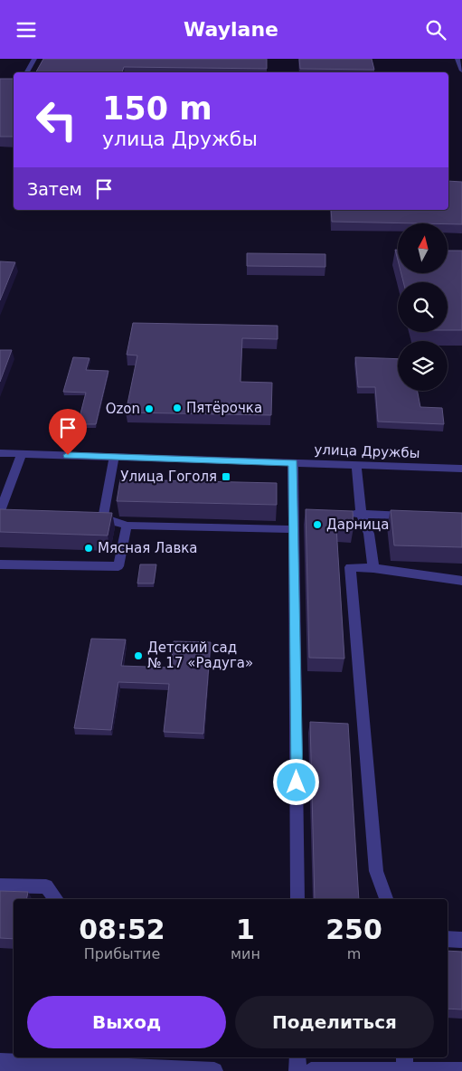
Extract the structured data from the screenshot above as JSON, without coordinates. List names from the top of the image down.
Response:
{
  "streets": {
    "street": ["улица Дружбы"]
  },
  "places": {
    "other": [
      "Пятёрочка",
      "Ozon",
      "Дарница",
      "Мясная Лавка",
      "Детский сад № 17 «Радуга»"
    ],
    "transit": ["Улица Гоголя"]
  },
  "north": "top",
  "page": {
    "header": "Waylane",
    "turn": ["150 m", "улица Дружбы"],
    "then": "Затем",
    "eta": [
      "08:52",
      "Прибытие",
      "1",
      "мин",
      "250",
      "m"
    ],
    "buttons": ["Выход", "Поделиться"]
  }
}
